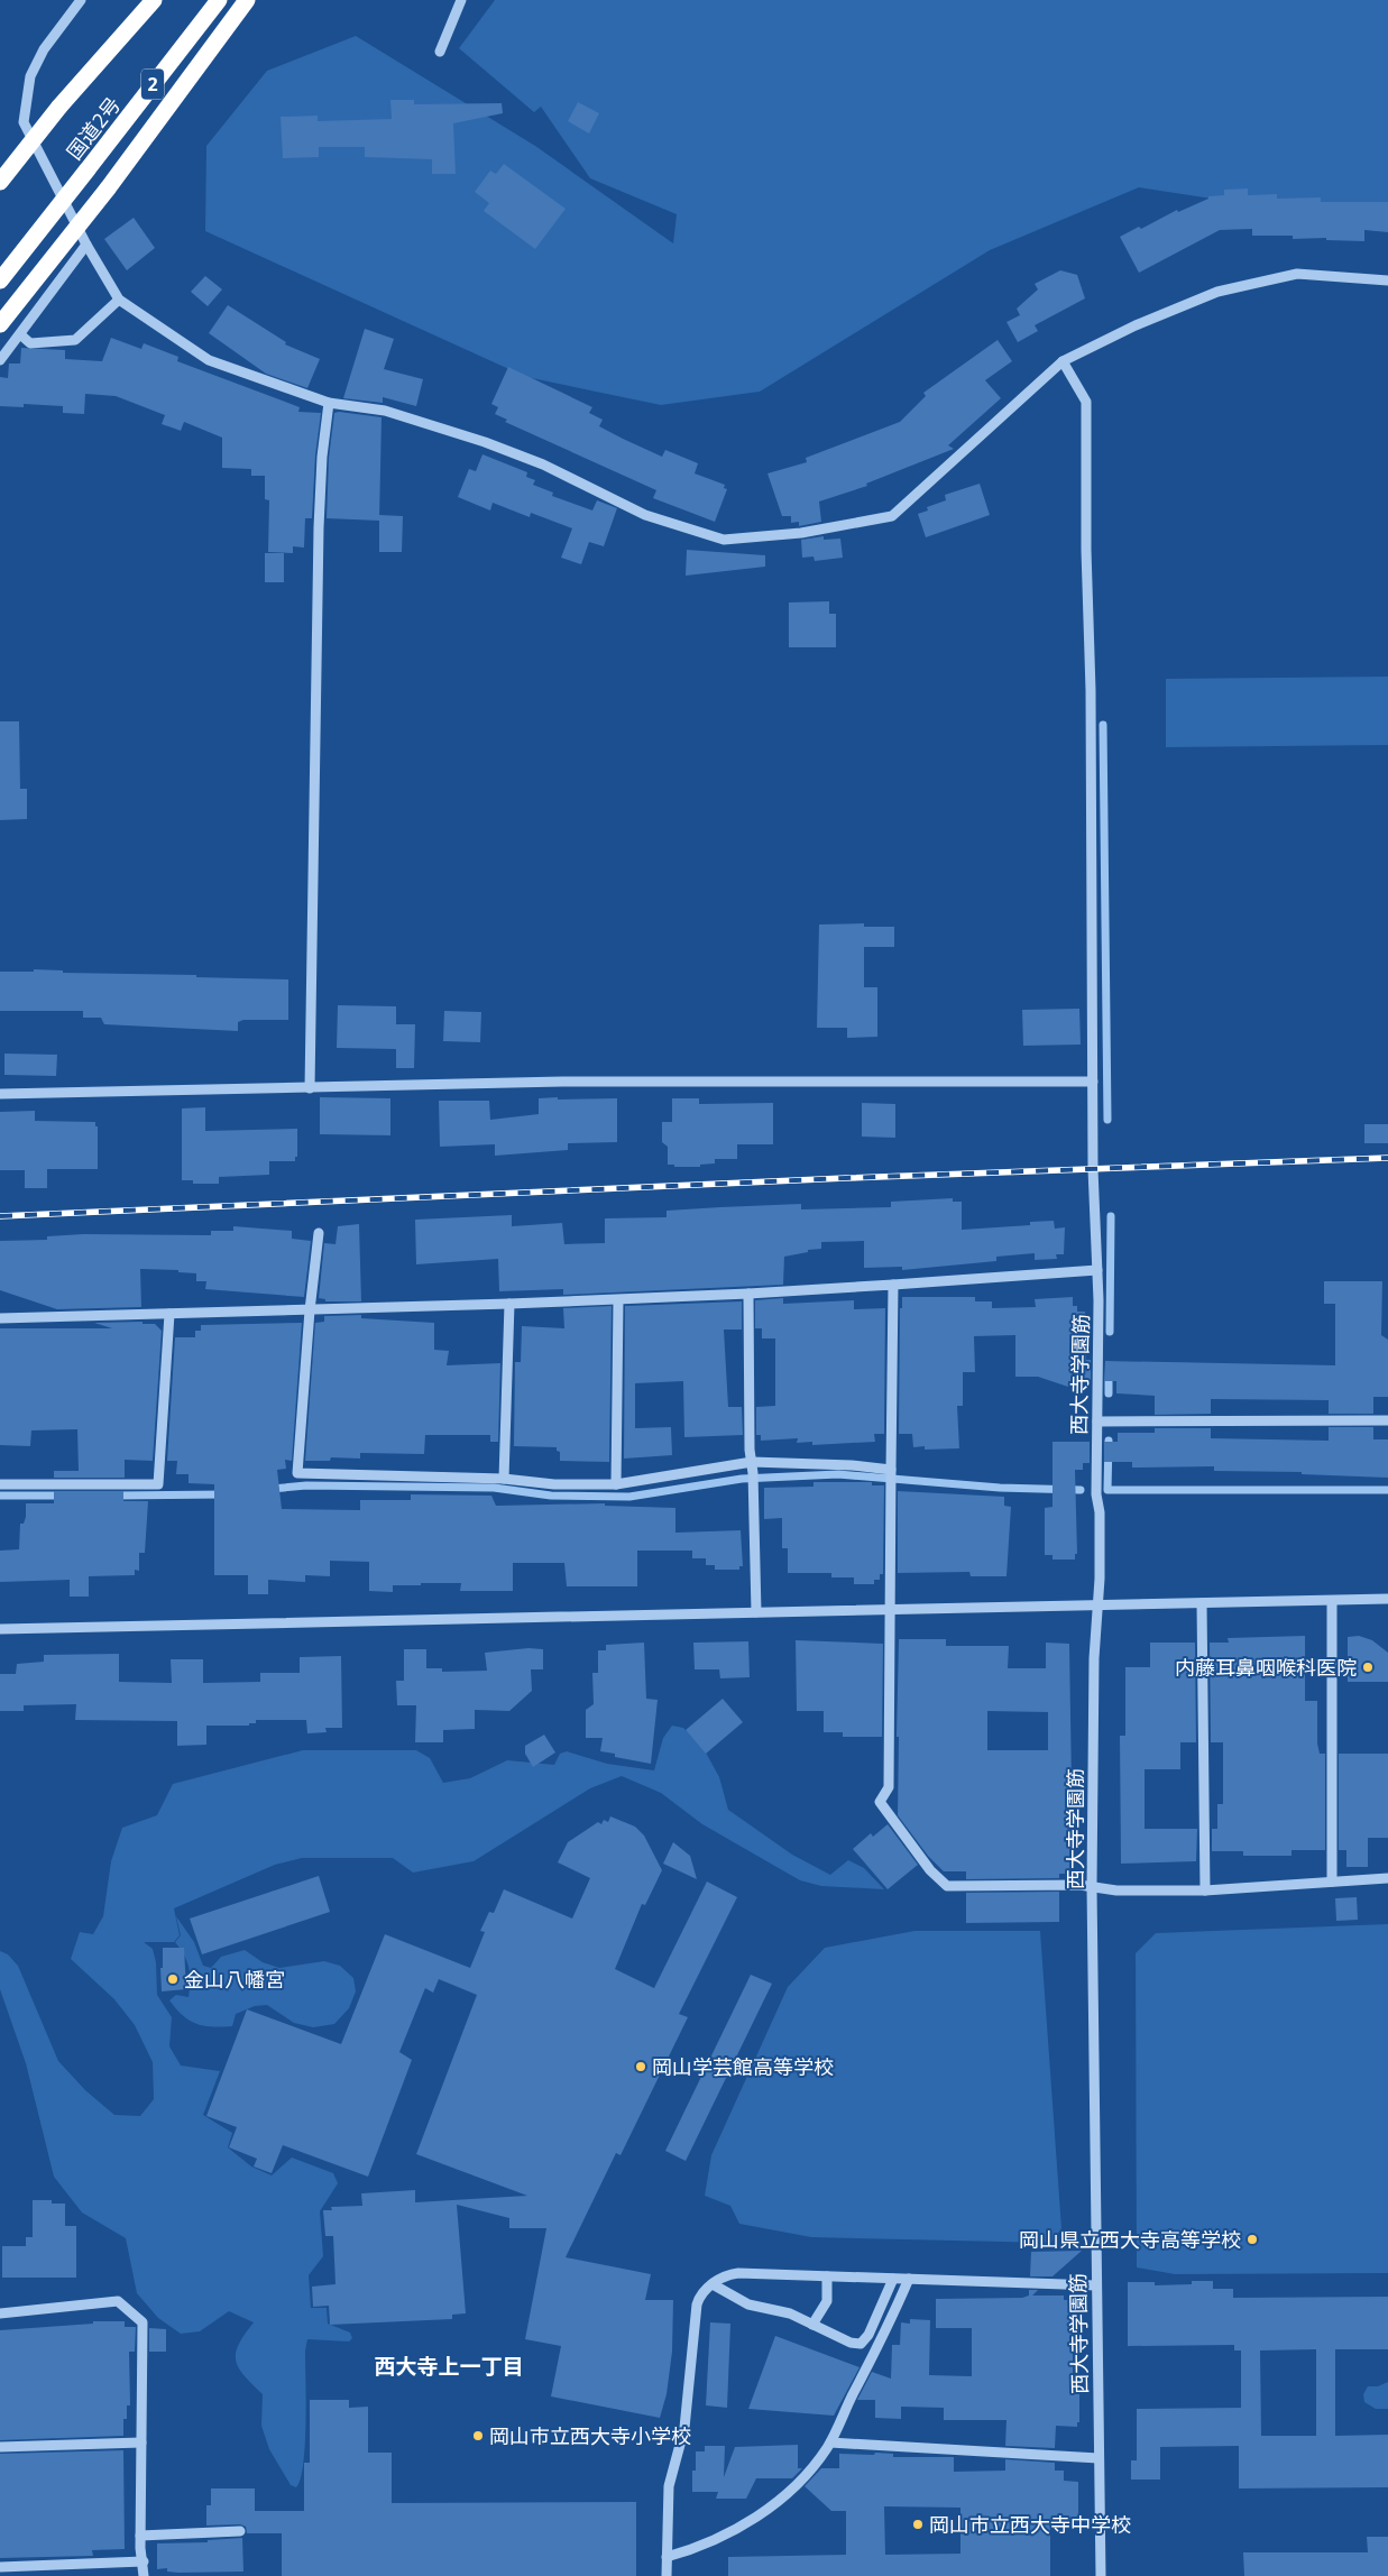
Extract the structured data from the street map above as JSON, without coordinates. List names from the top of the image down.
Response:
{
  "streets": {
    "highway": ["2", "国道2号"],
    "street": ["西大寺学園筋"]
  },
  "districts": ["西大寺上一丁目"],
  "places": [
    "内藤耳鼻咽喉科医院",
    "金山八幡宮",
    "岡山学芸館高等学校",
    "岡山県立西大寺高等学校",
    "岡山市立西大寺小学校",
    "岡山市立西大寺中学校"
  ]
}
